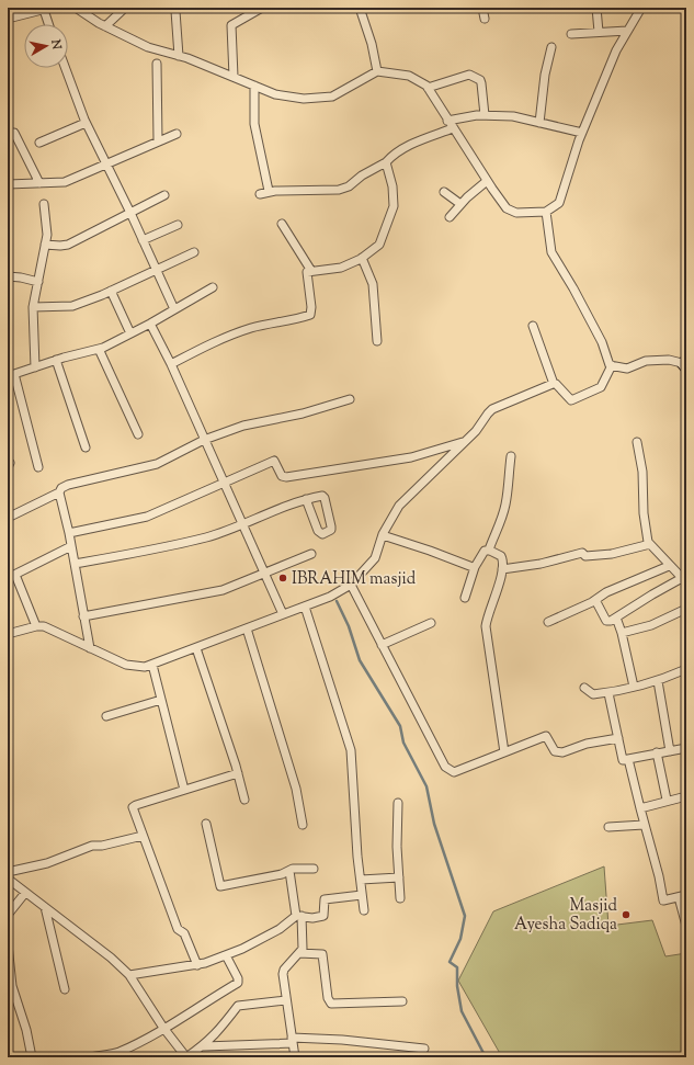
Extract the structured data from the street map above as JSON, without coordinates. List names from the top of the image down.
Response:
{
  "places": ["IBRAHIM masjid", "Masjid Ayesha Sadiqa"],
  "north": "right"
}
